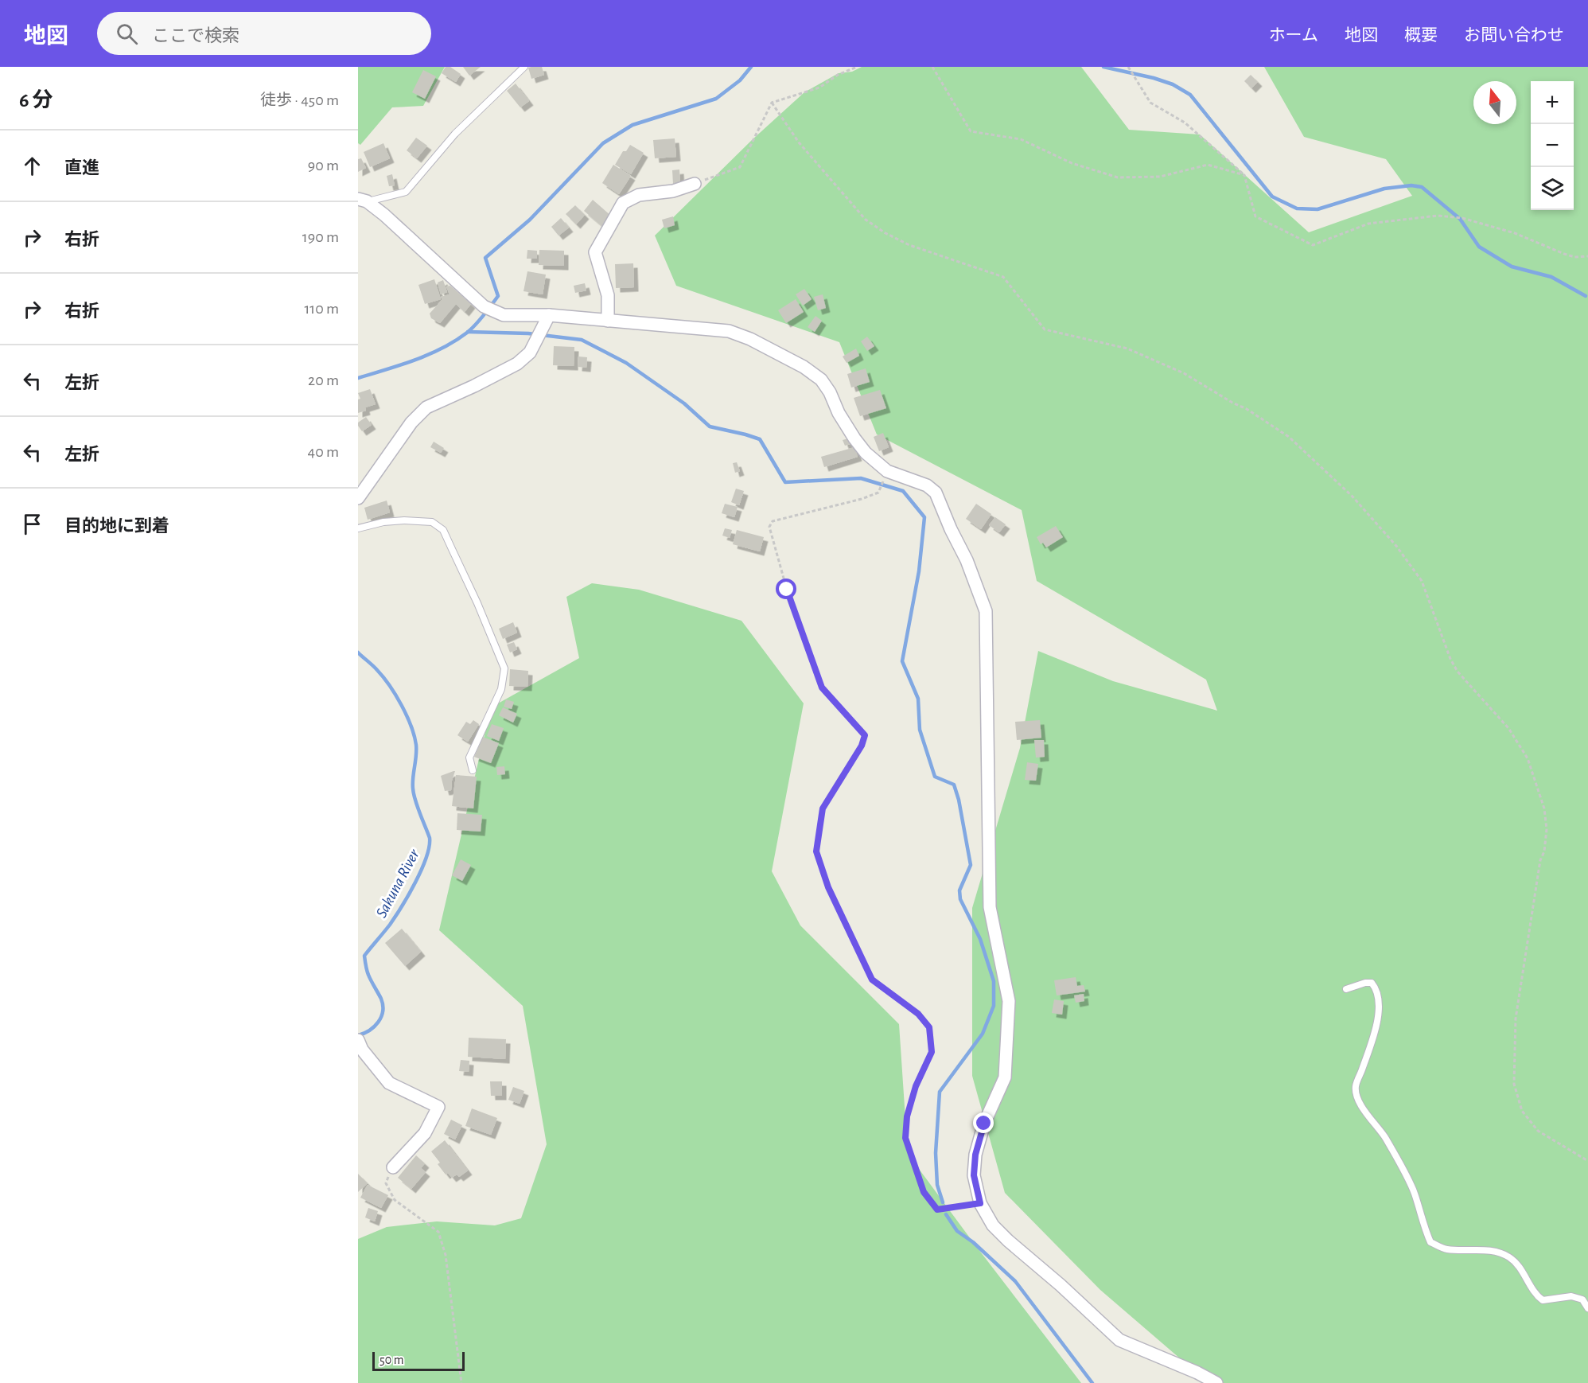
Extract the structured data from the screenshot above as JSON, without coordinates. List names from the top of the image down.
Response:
{
  "water": ["Sakuna River"],
  "scale_bar": "50 m",
  "north": "top",
  "page": {
    "header": "地図",
    "search": "ここで検索",
    "nav": [
      "ホーム",
      "地図",
      "概要",
      "お問い合わせ"
    ],
    "heading": ["6 分", "徒歩 · 450 m"],
    "map_buttons": ["+", "−"],
    "list": [
      ["直進", "90 m"],
      ["右折", "190 m"],
      ["右折", "110 m"],
      ["左折", "20 m"],
      ["左折", "40 m"],
      "目的地に到着"
    ],
    "scale": "50 m"
  }
}
